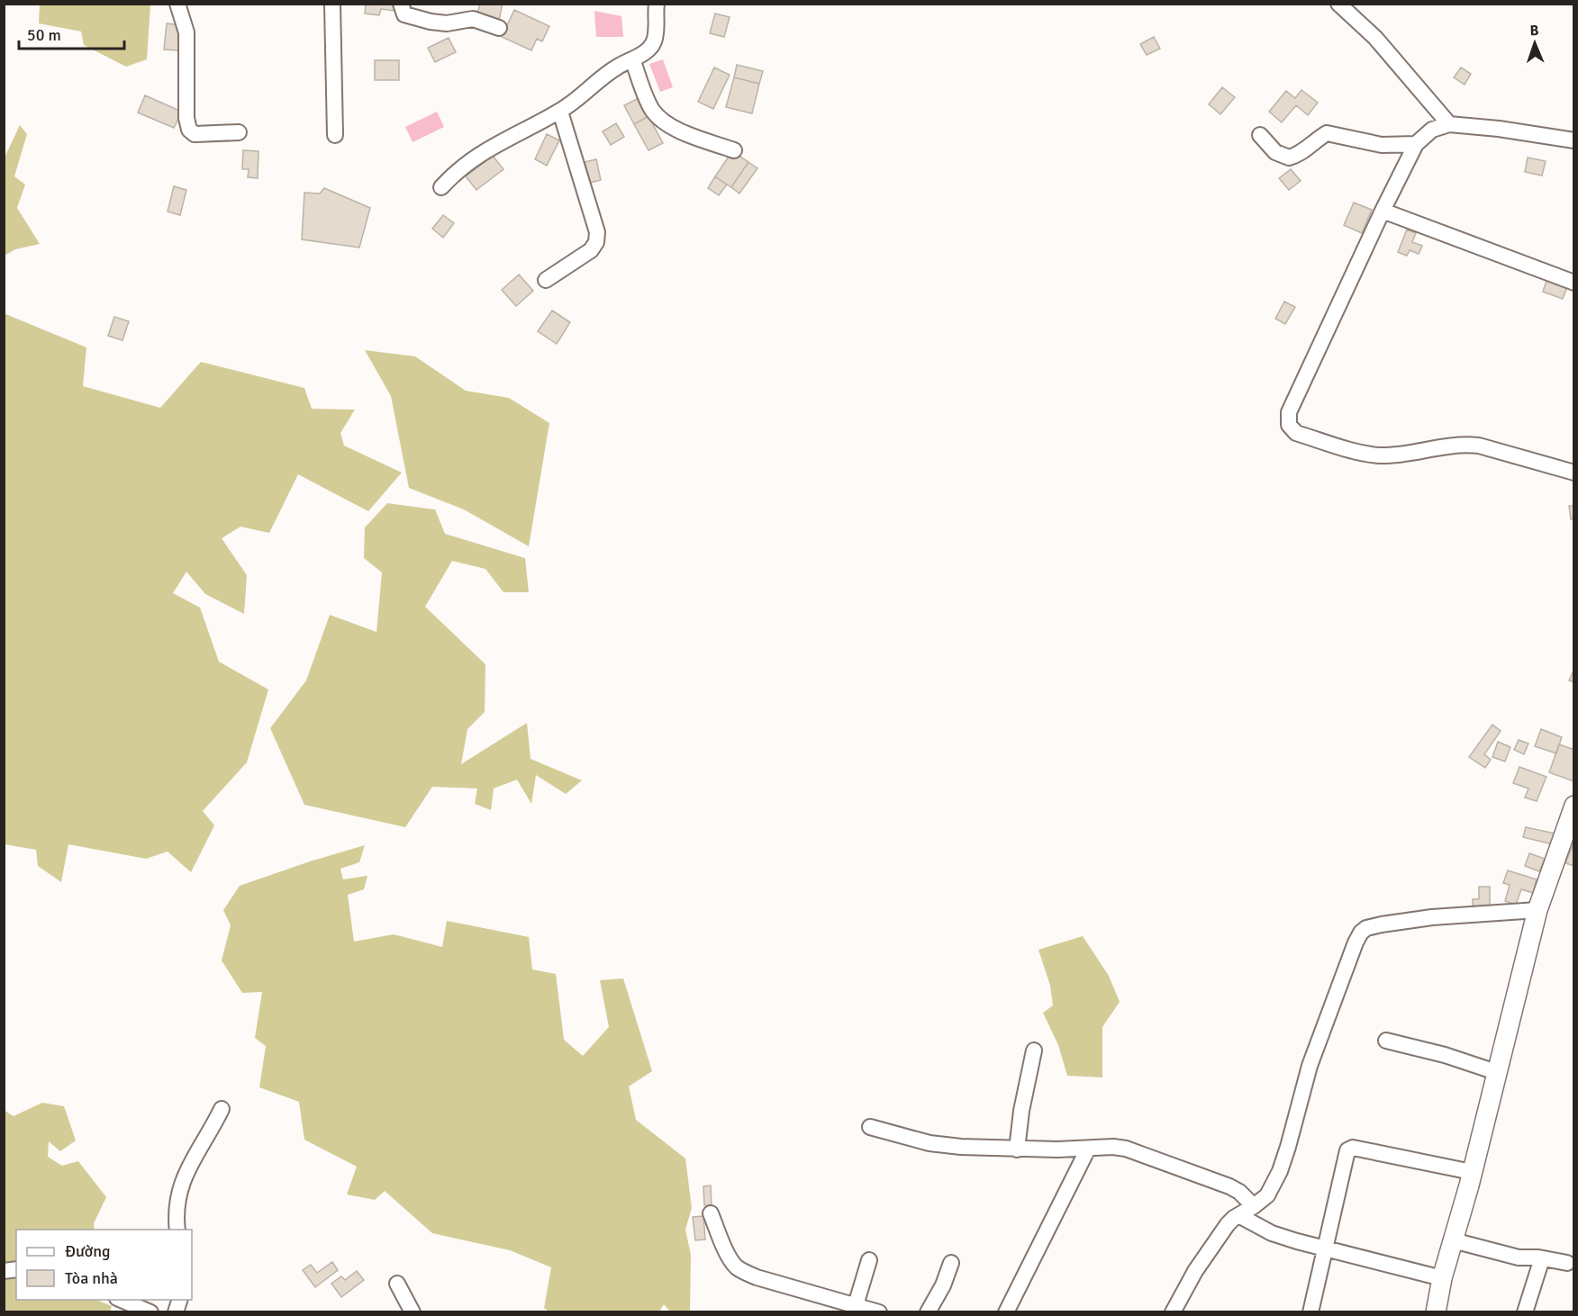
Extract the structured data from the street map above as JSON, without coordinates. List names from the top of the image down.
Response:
{
  "legend": ["Đường", "Tòa nhà"],
  "scale_bar": "50 m",
  "north": "top"
}
